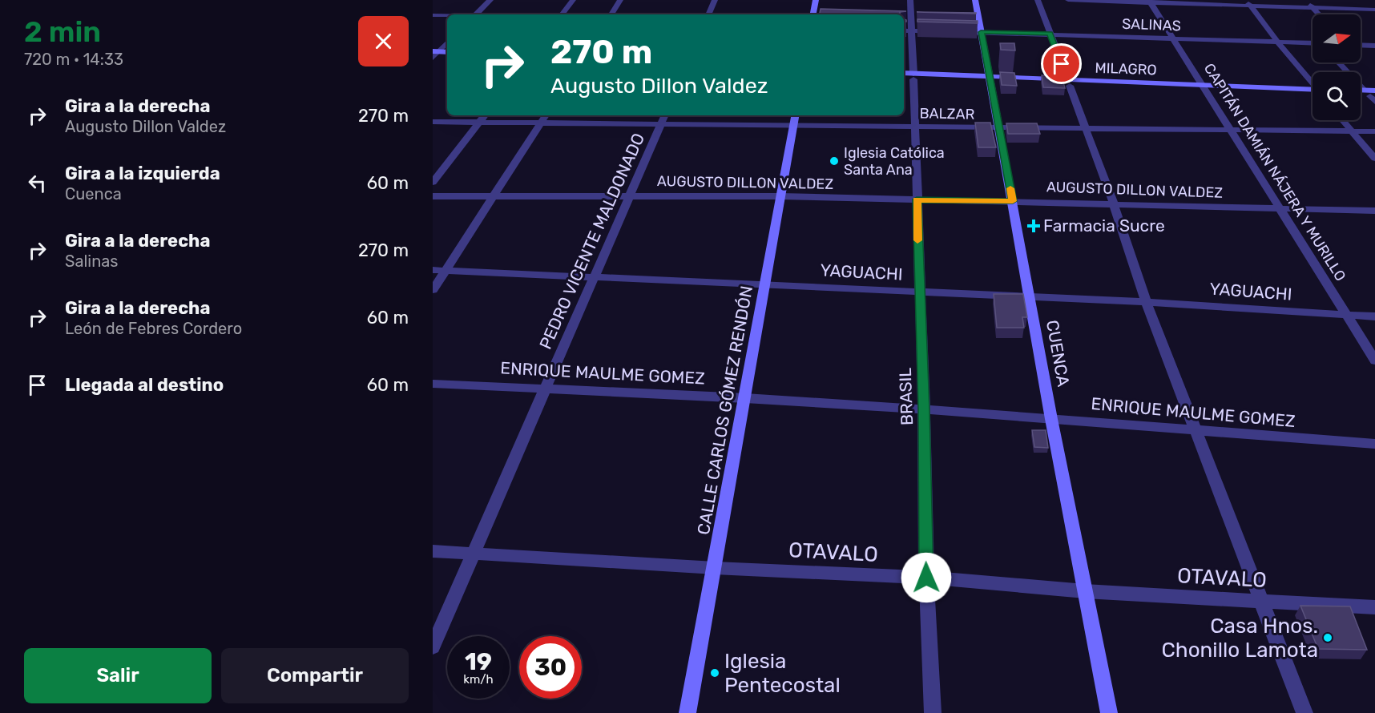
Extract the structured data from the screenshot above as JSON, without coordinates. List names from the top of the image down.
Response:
{
  "streets": {
    "main road": ["MILAGRO", "CUENCA", "CALLE CARLOS GÓMEZ RENDÓN"],
    "street": [
      "SALINAS",
      "BALZAR",
      "CAPITÁN DAMIÁN NÁJERA Y MURILLO",
      "AUGUSTO DILLON VALDEZ",
      "PEDRO VICENTE MALDONADO",
      "YAGUACHI",
      "ENRIQUE MAULME GOMEZ",
      "BRASIL",
      "OTAVALO"
    ]
  },
  "crossings": [
    ["SALINAS", "CAPITÁN DAMIÁN NÁJERA Y MURILLO"],
    ["SALINAS", "CUENCA"],
    ["MILAGRO", "CAPITÁN DAMIÁN NÁJERA Y MURILLO"],
    ["MILAGRO", "CUENCA"],
    ["BALZAR", "CAPITÁN DAMIÁN NÁJERA Y MURILLO"],
    ["BALZAR", "PEDRO VICENTE MALDONADO"],
    ["BALZAR", "CUENCA"],
    ["BALZAR", "BRASIL"],
    ["BALZAR", "CALLE CARLOS GÓMEZ RENDÓN"],
    ["CAPITÁN DAMIÁN NÁJERA Y MURILLO", "AUGUSTO DILLON VALDEZ"],
    ["CAPITÁN DAMIÁN NÁJERA Y MURILLO", "YAGUACHI"],
    ["AUGUSTO DILLON VALDEZ", "PEDRO VICENTE MALDONADO"],
    ["AUGUSTO DILLON VALDEZ", "CUENCA"],
    ["AUGUSTO DILLON VALDEZ", "BRASIL"],
    ["AUGUSTO DILLON VALDEZ", "CALLE CARLOS GÓMEZ RENDÓN"],
    ["PEDRO VICENTE MALDONADO", "YAGUACHI"],
    ["PEDRO VICENTE MALDONADO", "ENRIQUE MAULME GOMEZ"],
    ["PEDRO VICENTE MALDONADO", "OTAVALO"],
    ["YAGUACHI", "CUENCA"],
    ["YAGUACHI", "BRASIL"],
    ["YAGUACHI", "CALLE CARLOS GÓMEZ RENDÓN"],
    ["CUENCA", "ENRIQUE MAULME GOMEZ"],
    ["CUENCA", "OTAVALO"],
    ["ENRIQUE MAULME GOMEZ", "BRASIL"],
    ["ENRIQUE MAULME GOMEZ", "CALLE CARLOS GÓMEZ RENDÓN"],
    ["BRASIL", "OTAVALO"],
    ["CALLE CARLOS GÓMEZ RENDÓN", "OTAVALO"]
  ],
  "places": {
    "other": ["Iglesia Católica Santa Ana", "Casa Hnos. Chonillo Lamota", "Iglesia Pentecostal"],
    "health": ["Farmacia Sucre"]
  },
  "north": "right",
  "page": {
    "heading": ["2 min", "720 m · 14:33"],
    "turn": ["270 m", "Augusto Dillon Valdez"],
    "list": [
      {
        "name": "Gira a la derecha",
        "note": "Augusto Dillon Valdez",
        "value": "270 m"
      },
      {
        "name": "Gira a la izquierda",
        "note": "Cuenca",
        "value": "60 m"
      },
      {
        "name": "Gira a la derecha",
        "note": "Salinas",
        "value": "270 m"
      },
      {
        "name": "Gira a la derecha",
        "note": "León de Febres Cordero",
        "value": "60 m"
      },
      {
        "name": "Llegada al destino",
        "value": "60 m"
      }
    ],
    "speed": "19 km/h",
    "limit": "30",
    "buttons": ["Salir", "Compartir"]
  }
}
